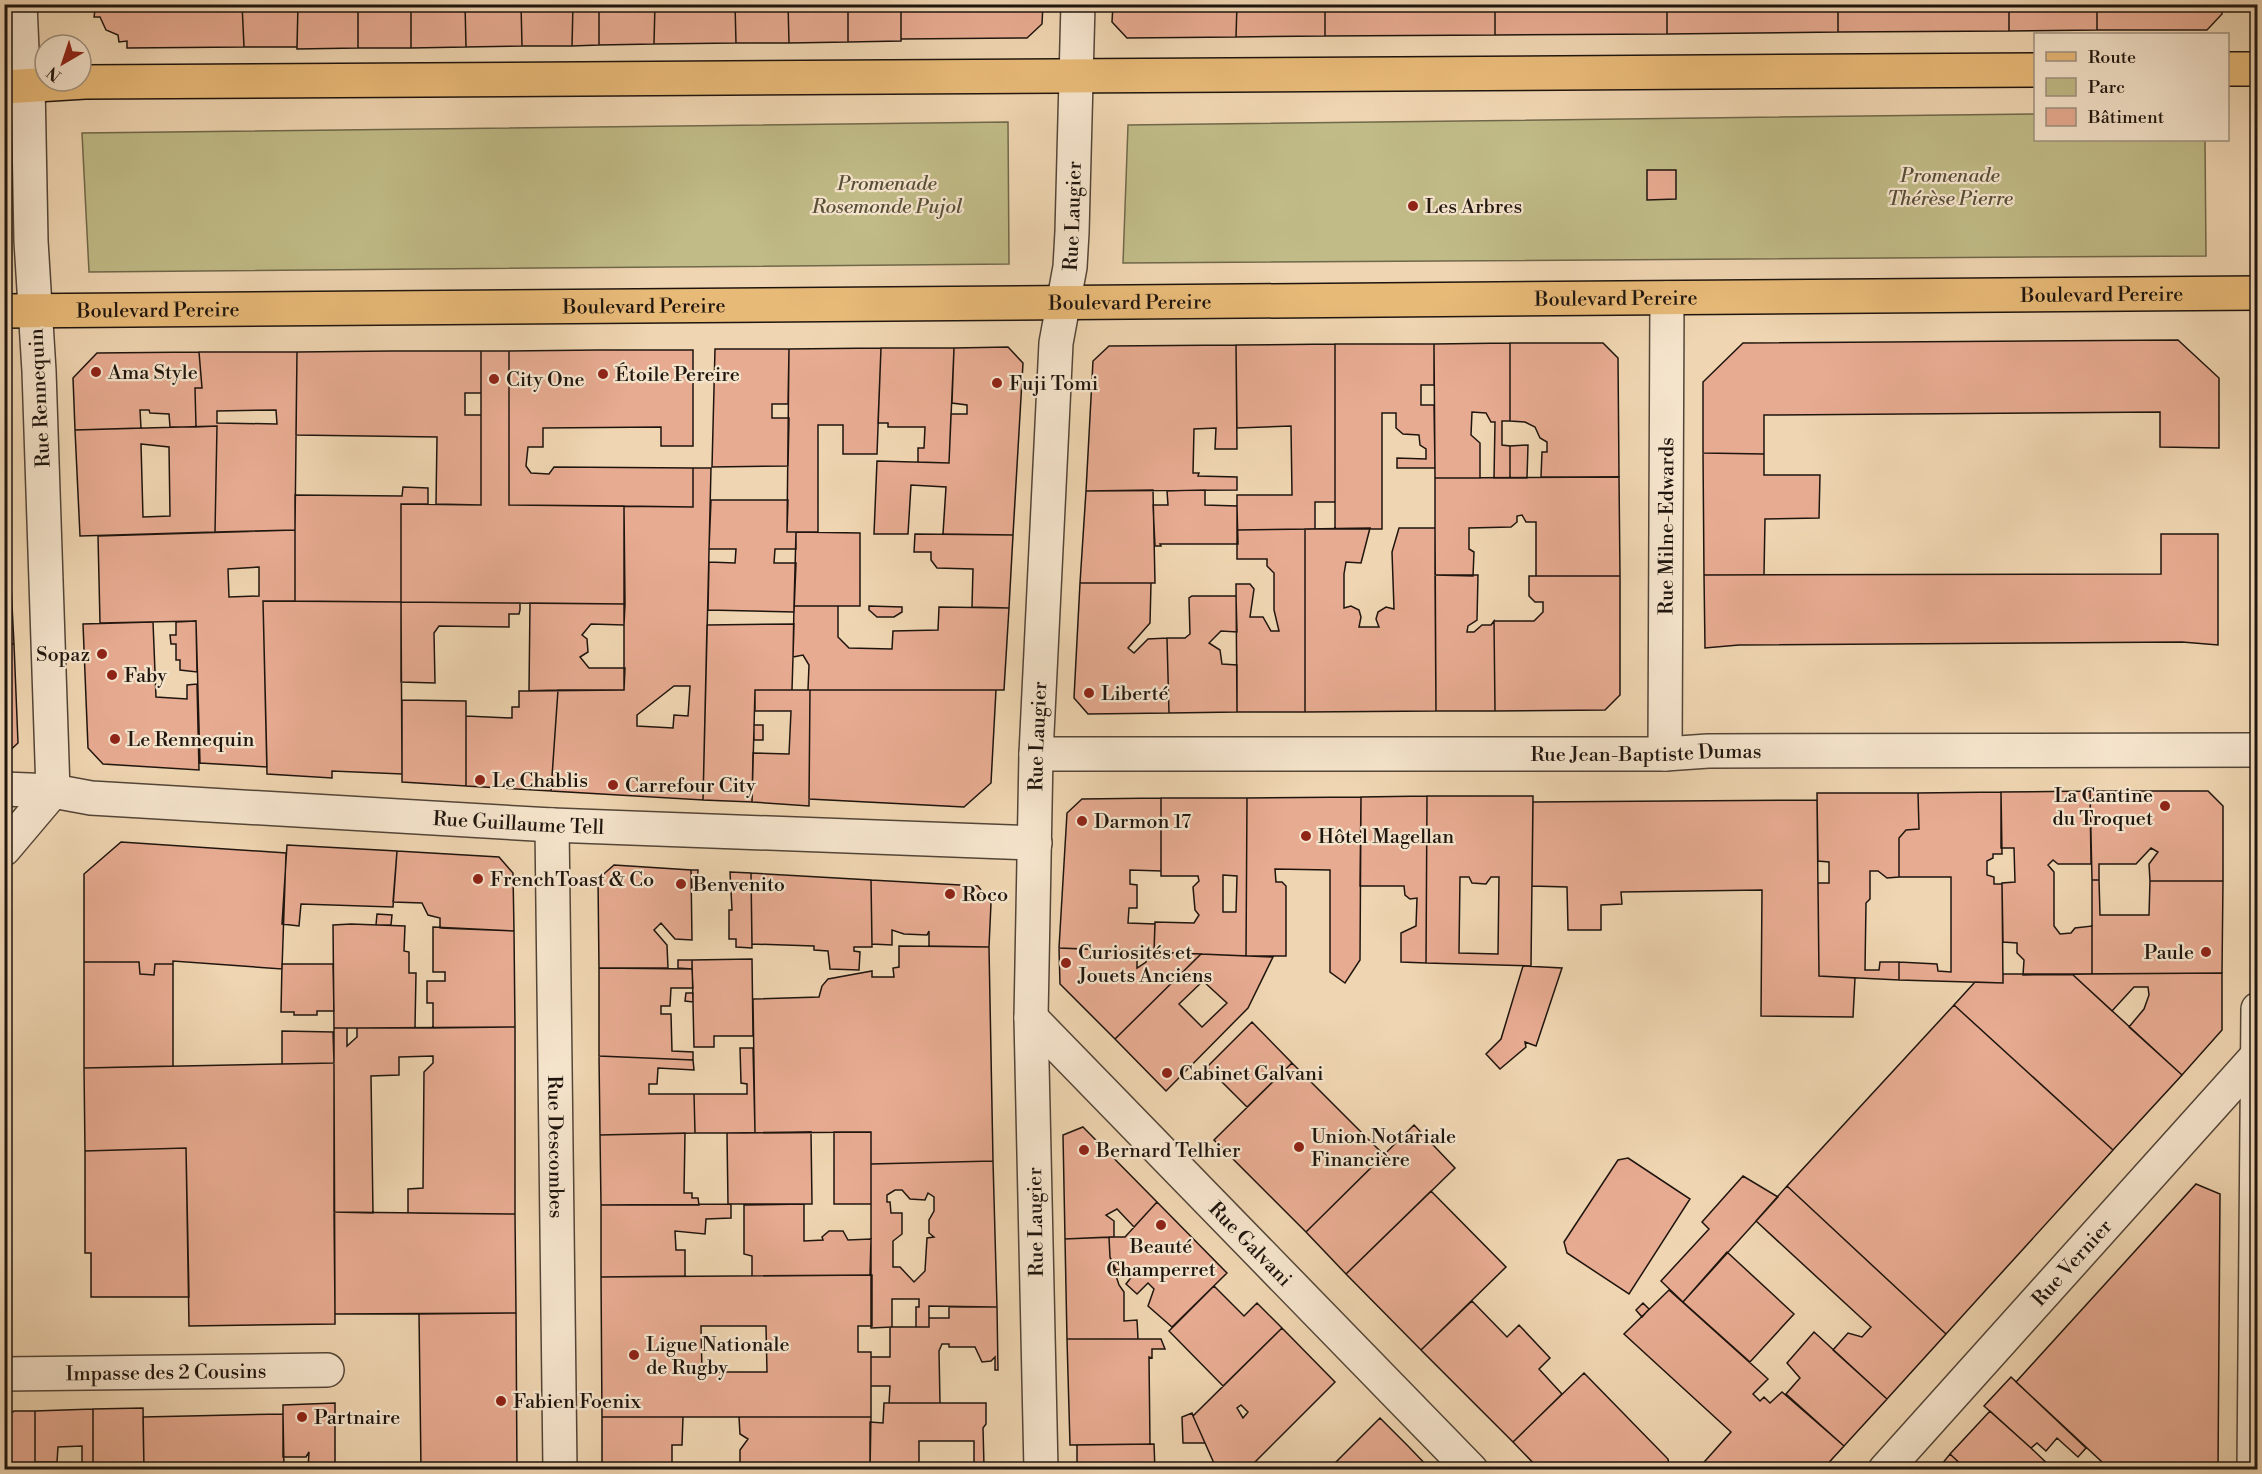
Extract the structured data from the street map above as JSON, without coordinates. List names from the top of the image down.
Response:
{
  "streets": {
    "main road": ["Boulevard Pereire"],
    "street": [
      "Rue Laugier",
      "Rue Rennequin",
      "Rue Milne-Edwards",
      "Rue Jean-Baptiste Dumas",
      "Rue Guillaume Tell",
      "Rue Descombes",
      "Rue Galvani",
      "Rue Vernier",
      "Impasse des 2 Cousins"
    ]
  },
  "crossings": [
    ["Rue Laugier", "Boulevard Pereire"],
    ["Rue Laugier", "Rue Jean-Baptiste Dumas"],
    ["Rue Laugier", "Rue Guillaume Tell"],
    ["Rue Laugier", "Rue Galvani"],
    ["Boulevard Pereire", "Rue Rennequin"],
    ["Boulevard Pereire", "Rue Milne-Edwards"],
    ["Rue Rennequin", "Rue Guillaume Tell"],
    ["Rue Milne-Edwards", "Rue Jean-Baptiste Dumas"],
    ["Rue Guillaume Tell", "Rue Descombes"]
  ],
  "parks": ["Promenade Thérèse Pierre", "Promenade Rosemonde Pujol"],
  "places": [
    "Les Arbres",
    "Ama Style",
    "Étoile Pereire",
    "City One",
    "Fuji Tomi",
    "Sopaz",
    "Faby",
    "Liberté",
    "Le Rennequin",
    "Le Chablis",
    "Carrefour City",
    "La Cantine du Troquet",
    "Darmon 17",
    "Hôtel Magellan",
    "FrenchToast & Co",
    "Benvenito",
    "Roco",
    "Paule",
    "Curiosités et Jouets Anciens",
    "Cabinet Galvani",
    "Union Notariale Financière",
    "Bernard Telhier",
    "Beauté Champerret",
    "Ligue Nationale de Rugby",
    "Fabien Foenix",
    "Partnaire"
  ],
  "legend": ["Route", "Parc", "Bâtiment"],
  "north": "bottom left"
}
